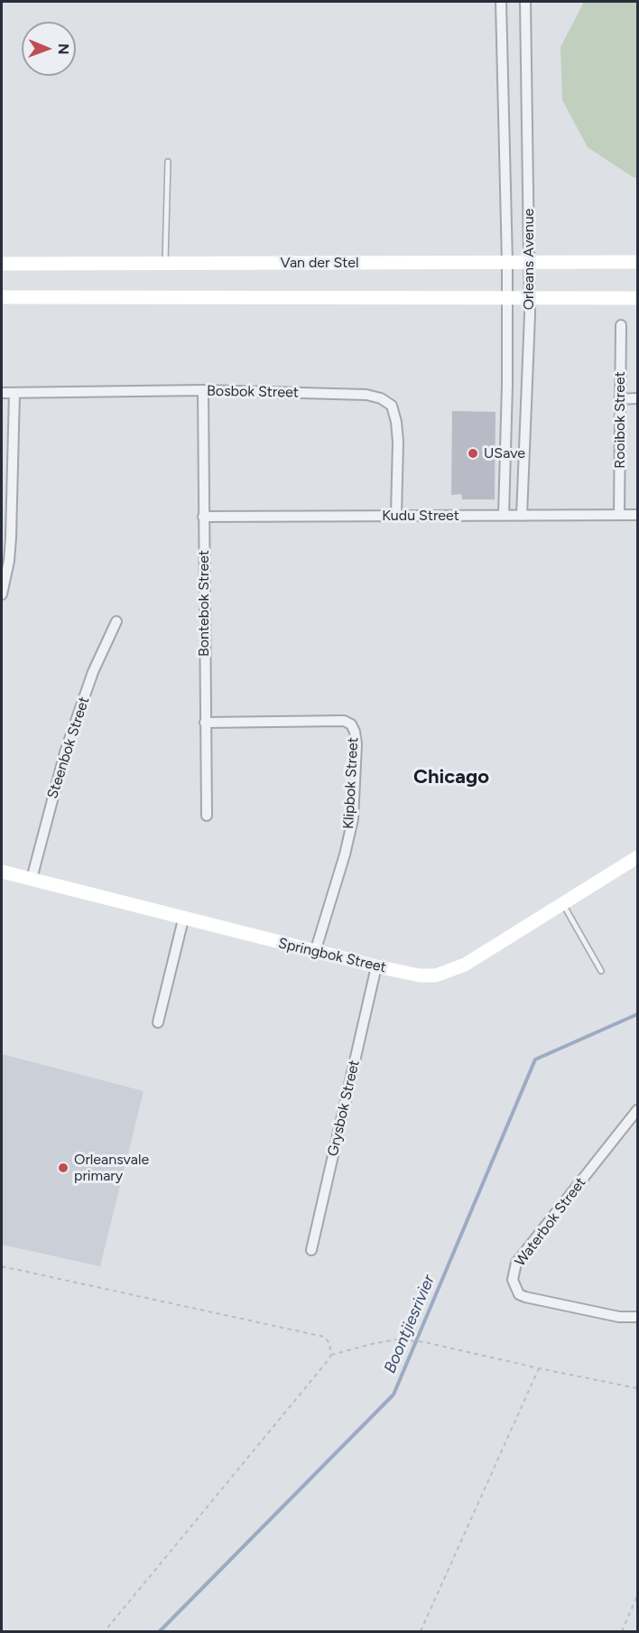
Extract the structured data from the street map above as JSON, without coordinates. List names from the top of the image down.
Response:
{
  "streets": {
    "main road": ["Van der Stel", "Springbok Street"],
    "street": [
      "Orleans Avenue",
      "Bosbok Street",
      "Rooibok Street",
      "Kudu Street",
      "Bontebok Street",
      "Steenbok Street",
      "Klipbok Street",
      "Grysbok Street",
      "Waterbok Street"
    ]
  },
  "crossings": [
    ["Orleans Avenue", "Van der Stel"],
    ["Orleans Avenue", "Kudu Street"],
    ["Bosbok Street", "Kudu Street"],
    ["Bosbok Street", "Bontebok Street"],
    ["Rooibok Street", "Kudu Street"],
    ["Kudu Street", "Bontebok Street"],
    ["Bontebok Street", "Klipbok Street"],
    ["Steenbok Street", "Springbok Street"],
    ["Klipbok Street", "Springbok Street"],
    ["Springbok Street", "Grysbok Street"]
  ],
  "districts": ["Chicago"],
  "water": ["Boontjiesrivier"],
  "places": ["USave", "Orleansvale primary"],
  "north": "right"
}
